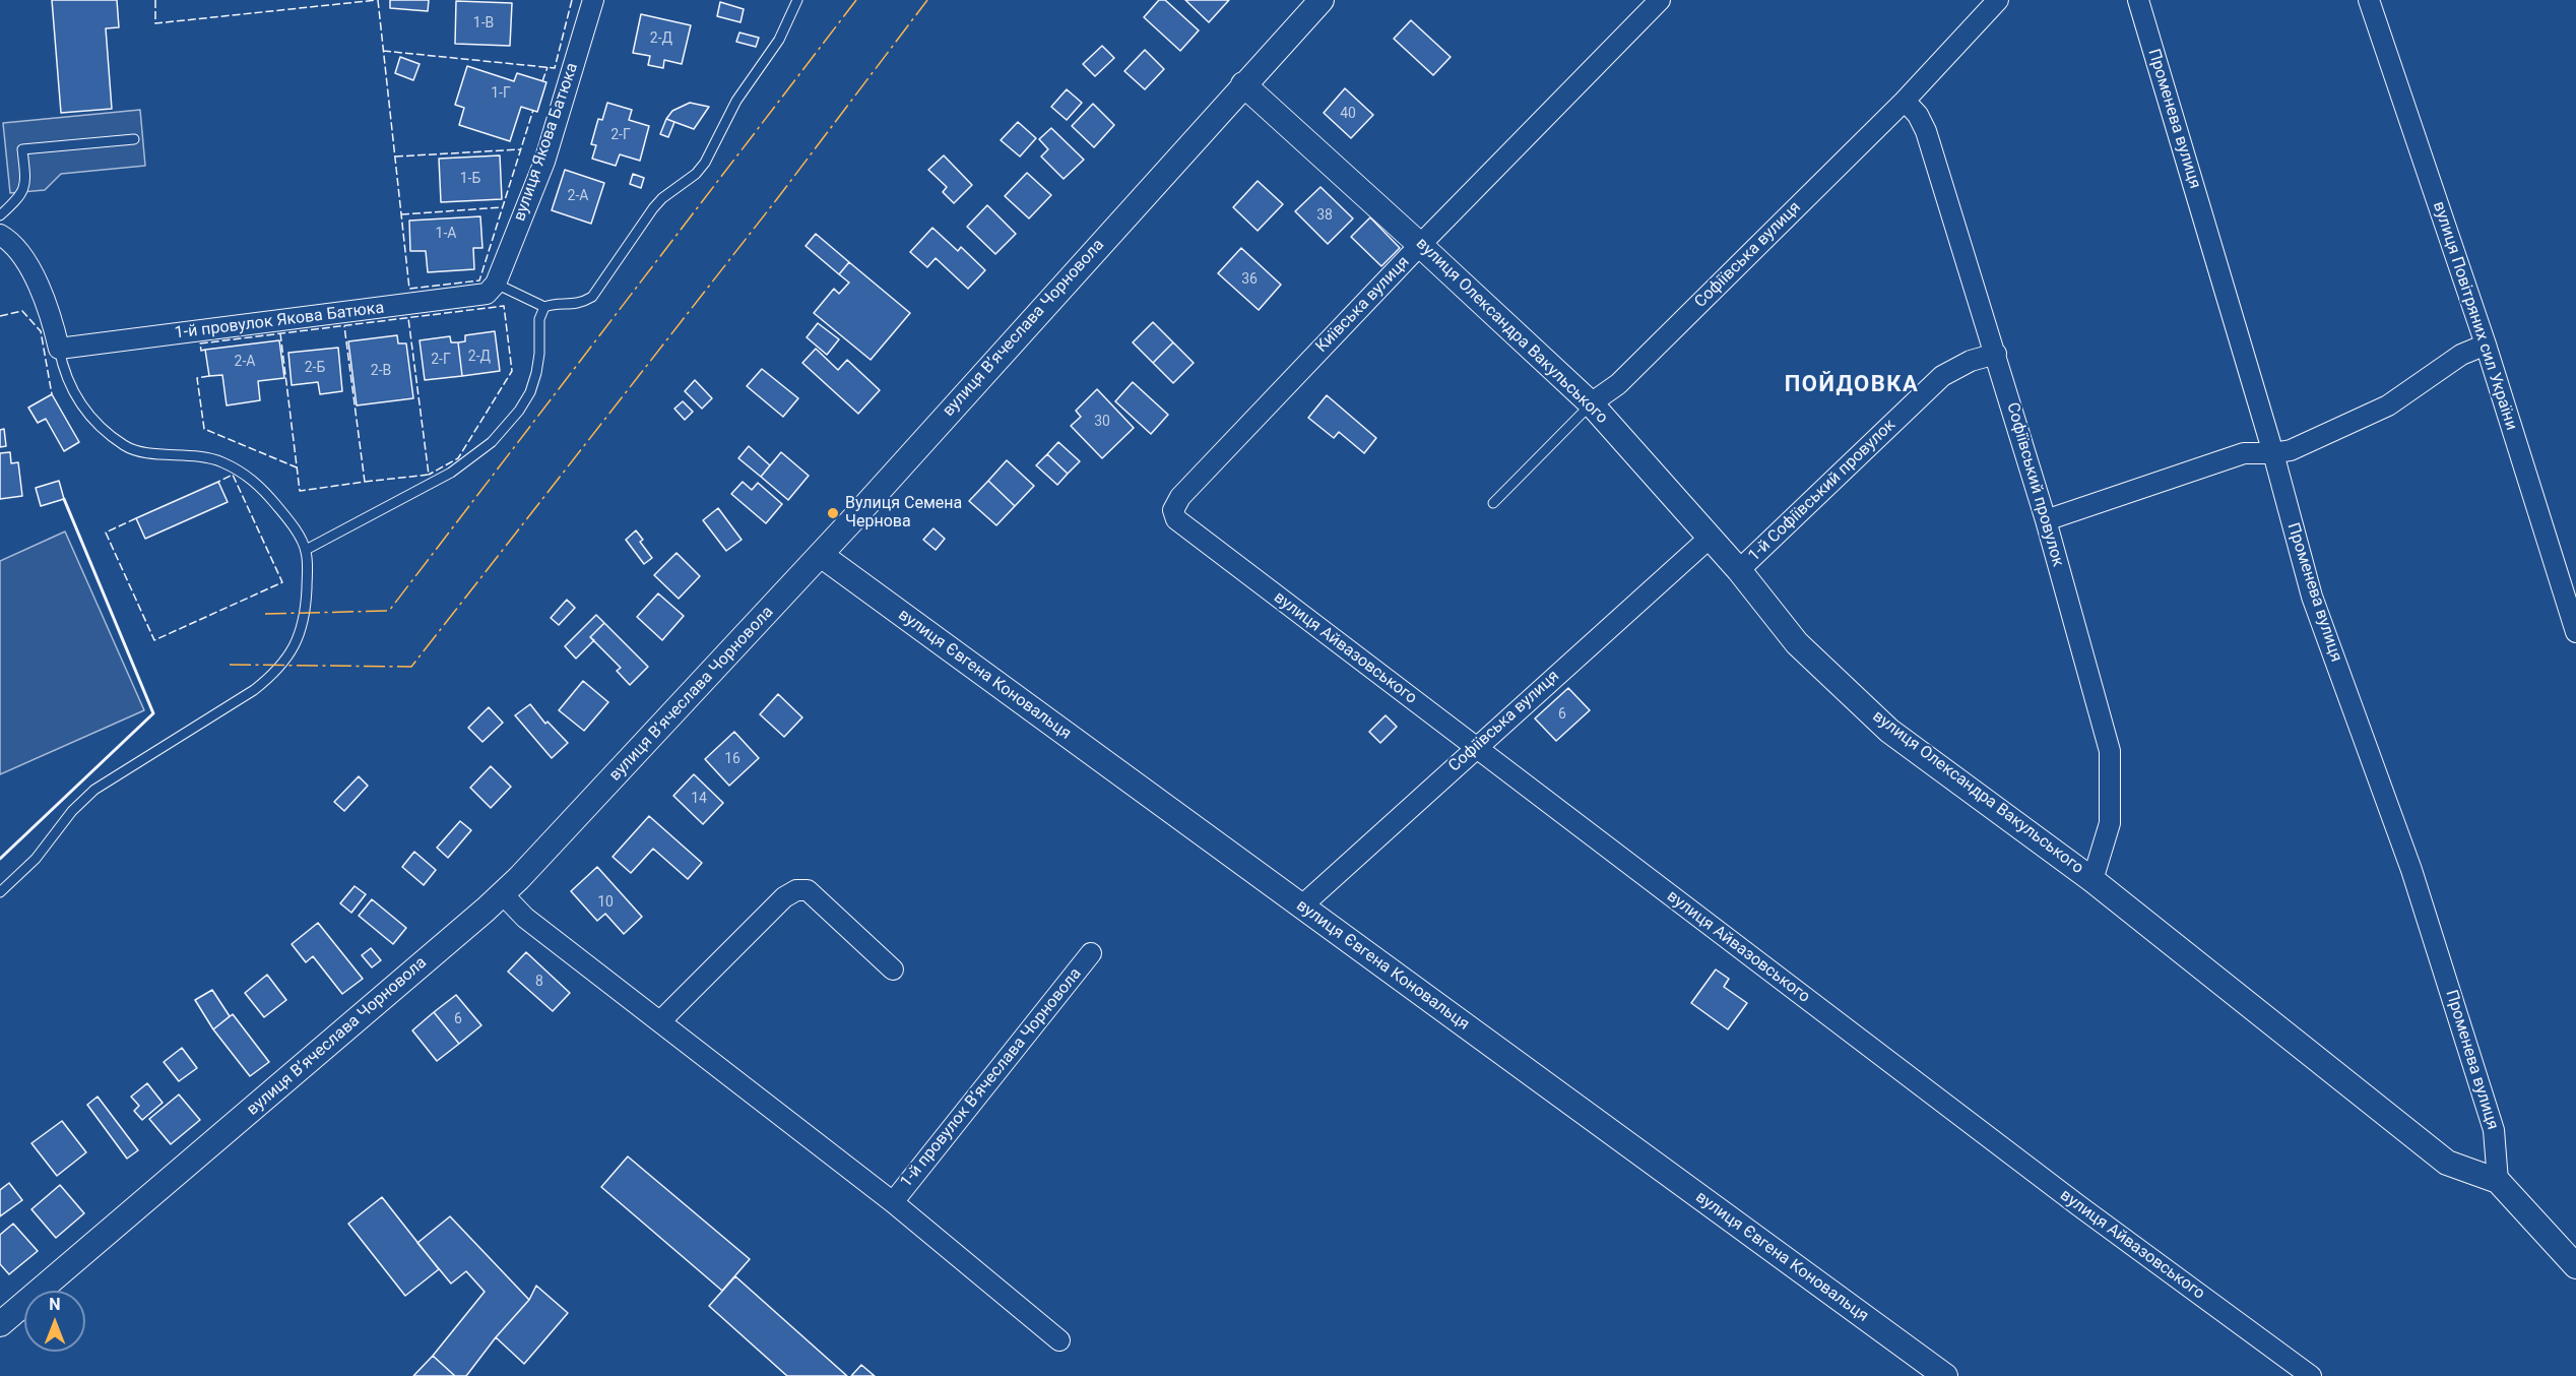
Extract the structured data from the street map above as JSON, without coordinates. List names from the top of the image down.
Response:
{
  "streets": {
    "street": [
      "Променева вулиця",
      "вулиця Якова Батюка",
      "Софіївська вулиця",
      "Київська вулиця",
      "вулиця Повітряних сил України",
      "1-й провулок Якова Батюка",
      "вулиця Вʼячеслава Чорновола",
      "вулиця Олександра Вакульського",
      "Софіївський провулок",
      "1-й Софіївський провулок",
      "вулиця Айвазовського",
      "вулиця Євгена Коновальця",
      "1-й провулок Вʼячеслава Чорновола"
    ]
  },
  "crossings": [
    ["Променева вулиця", "вулиця Олександра Вакульського"],
    ["вулиця Якова Батюка", "1-й провулок Якова Батюка"],
    ["Софіївська вулиця", "вулиця Олександра Вакульського"],
    ["Софіївська вулиця", "Софіївський провулок"],
    ["Софіївська вулиця", "вулиця Айвазовського"],
    ["Софіївська вулиця", "вулиця Євгена Коновальця"],
    ["Київська вулиця", "вулиця Олександра Вакульського"],
    ["Київська вулиця", "вулиця Айвазовського"],
    ["вулиця Вʼячеслава Чорновола", "вулиця Олександра Вакульського"],
    ["вулиця Вʼячеслава Чорновола", "вулиця Євгена Коновальця"],
    ["вулиця Вʼячеслава Чорновола", "1-й провулок Вʼячеслава Чорновола"],
    ["вулиця Олександра Вакульського", "Софіївський провулок"],
    ["вулиця Олександра Вакульського", "1-й Софіївський провулок"],
    ["Софіївський провулок", "1-й Софіївський провулок"]
  ],
  "districts": ["ПОЙДОВКА"],
  "places": ["Вулиця Семена Чернова"],
  "house_numbers": [
    "1-В",
    "2-Д",
    "1-Г",
    "40",
    "2-Г",
    "1-Б",
    "2-А",
    "38",
    "1-А",
    "36",
    "2-Д",
    "2-Г",
    "2-А",
    "2-Б",
    "2-В",
    "30",
    "6",
    "16",
    "14",
    "10",
    "8",
    "6"
  ],
  "north": "top"
}
